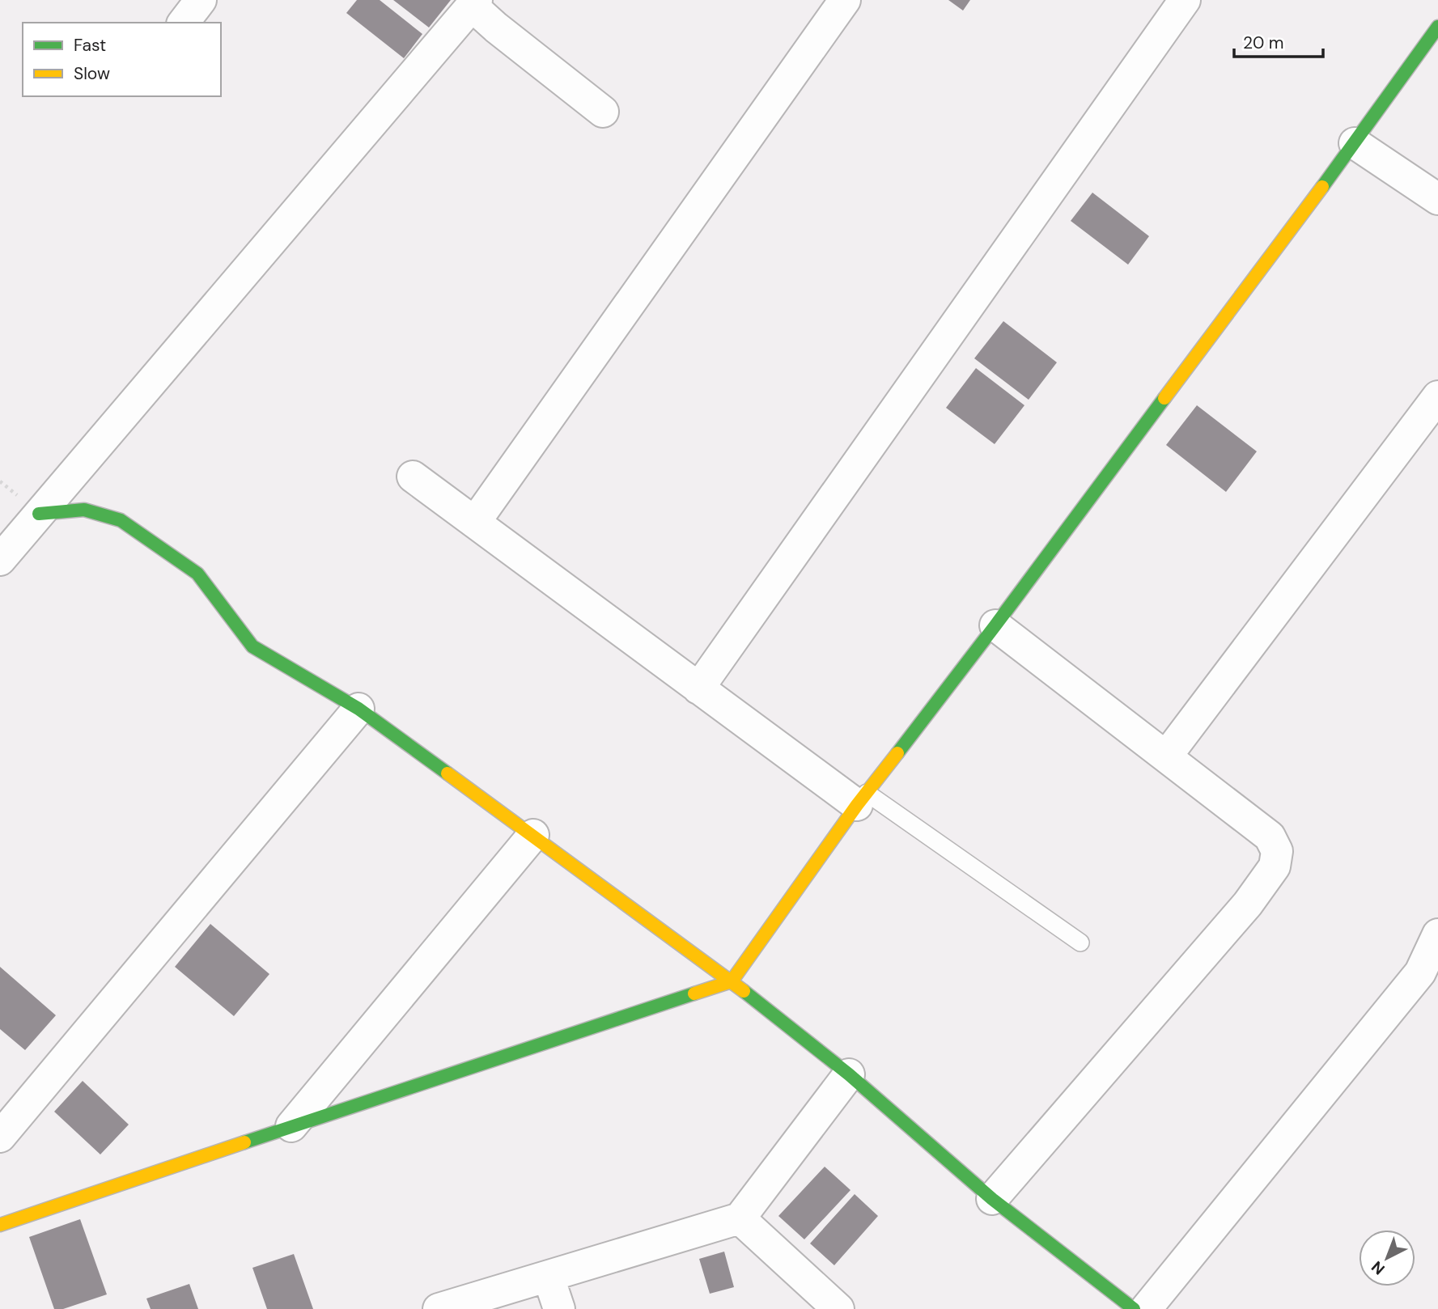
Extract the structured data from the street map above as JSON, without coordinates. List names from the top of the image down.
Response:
{
  "legend": ["Fast", "Slow"],
  "scale_bar": "20 m",
  "north": "bottom left"
}
